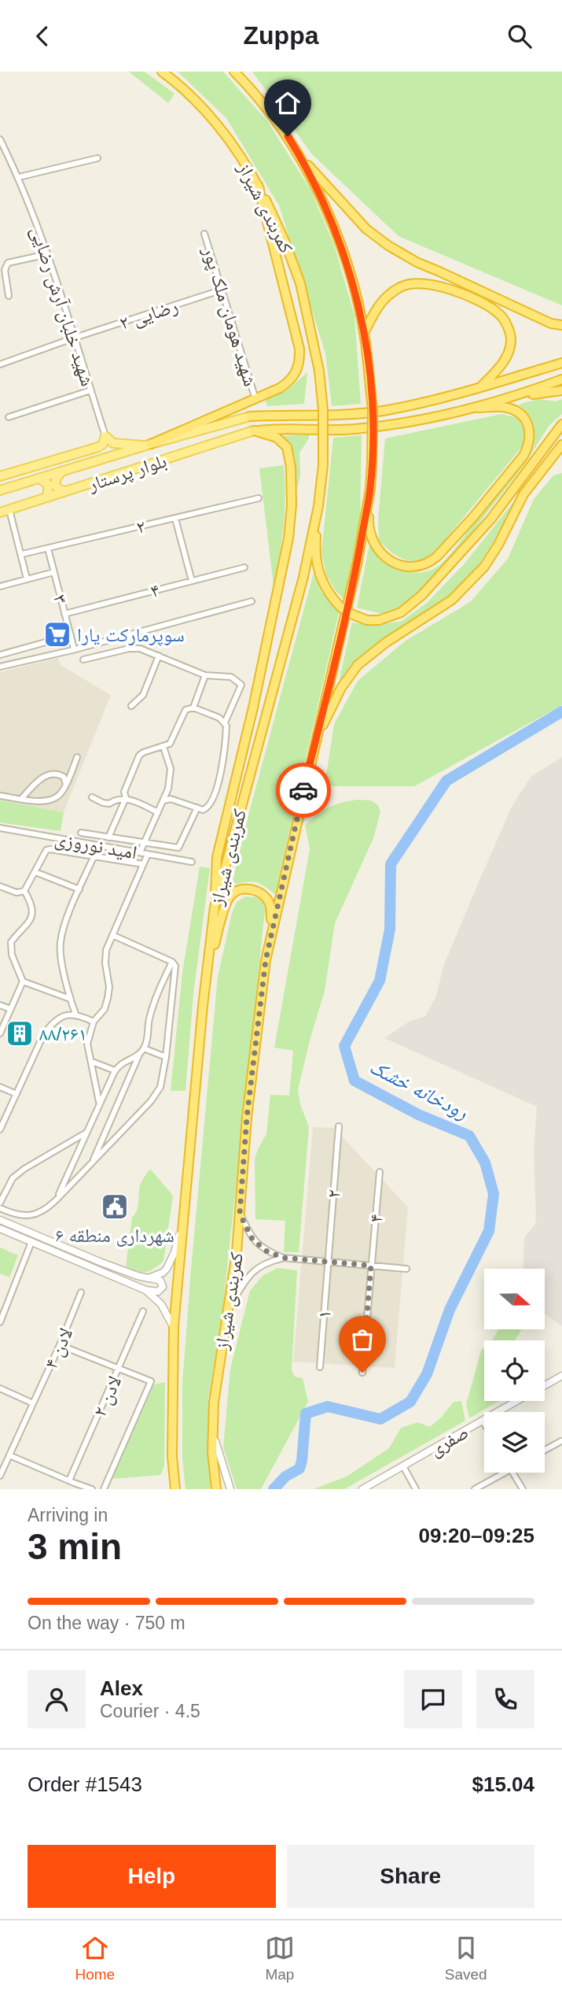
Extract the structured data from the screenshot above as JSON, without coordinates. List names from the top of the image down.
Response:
{
  "streets": {
    "highway": ["کمربندی شیراز"],
    "main road": ["بلوار پرستار"],
    "street": [
      "شهید خلبان آرش رضایی",
      "رضایی ۲",
      "شهید هومان ملک پور",
      "۲",
      "۴",
      "۳",
      "امید نوروزی",
      "۱",
      "۴ لادن",
      "۲ لادن",
      "صفری"
    ]
  },
  "crossings": [
    ["شهید خلبان آرش رضایی", "رضایی ۲"],
    ["رضایی ۲", "شهید هومان ملک پور"],
    ["۲", "۳"],
    ["۲", "۱"],
    ["۴", "۳"]
  ],
  "water": ["رودخانه خشک"],
  "places": {
    "supermarket": ["سوپرمارکت یارا"],
    "building": ["۸۸/۲۶۱"],
    "public building": ["شهرداری منطقه ۶"]
  },
  "north": "right",
  "page": {
    "header": "Zuppa",
    "heading": ["3 min", "Arriving in", "09:20–09:25"],
    "panel": [
      "Alex",
      "Courier · 4.5",
      "Order #1543",
      "$15.04"
    ],
    "bar": "On the way · 750 m",
    "buttons": ["Help", "Share"],
    "tabs": ["Home", "Map", "Saved"]
  }
}
